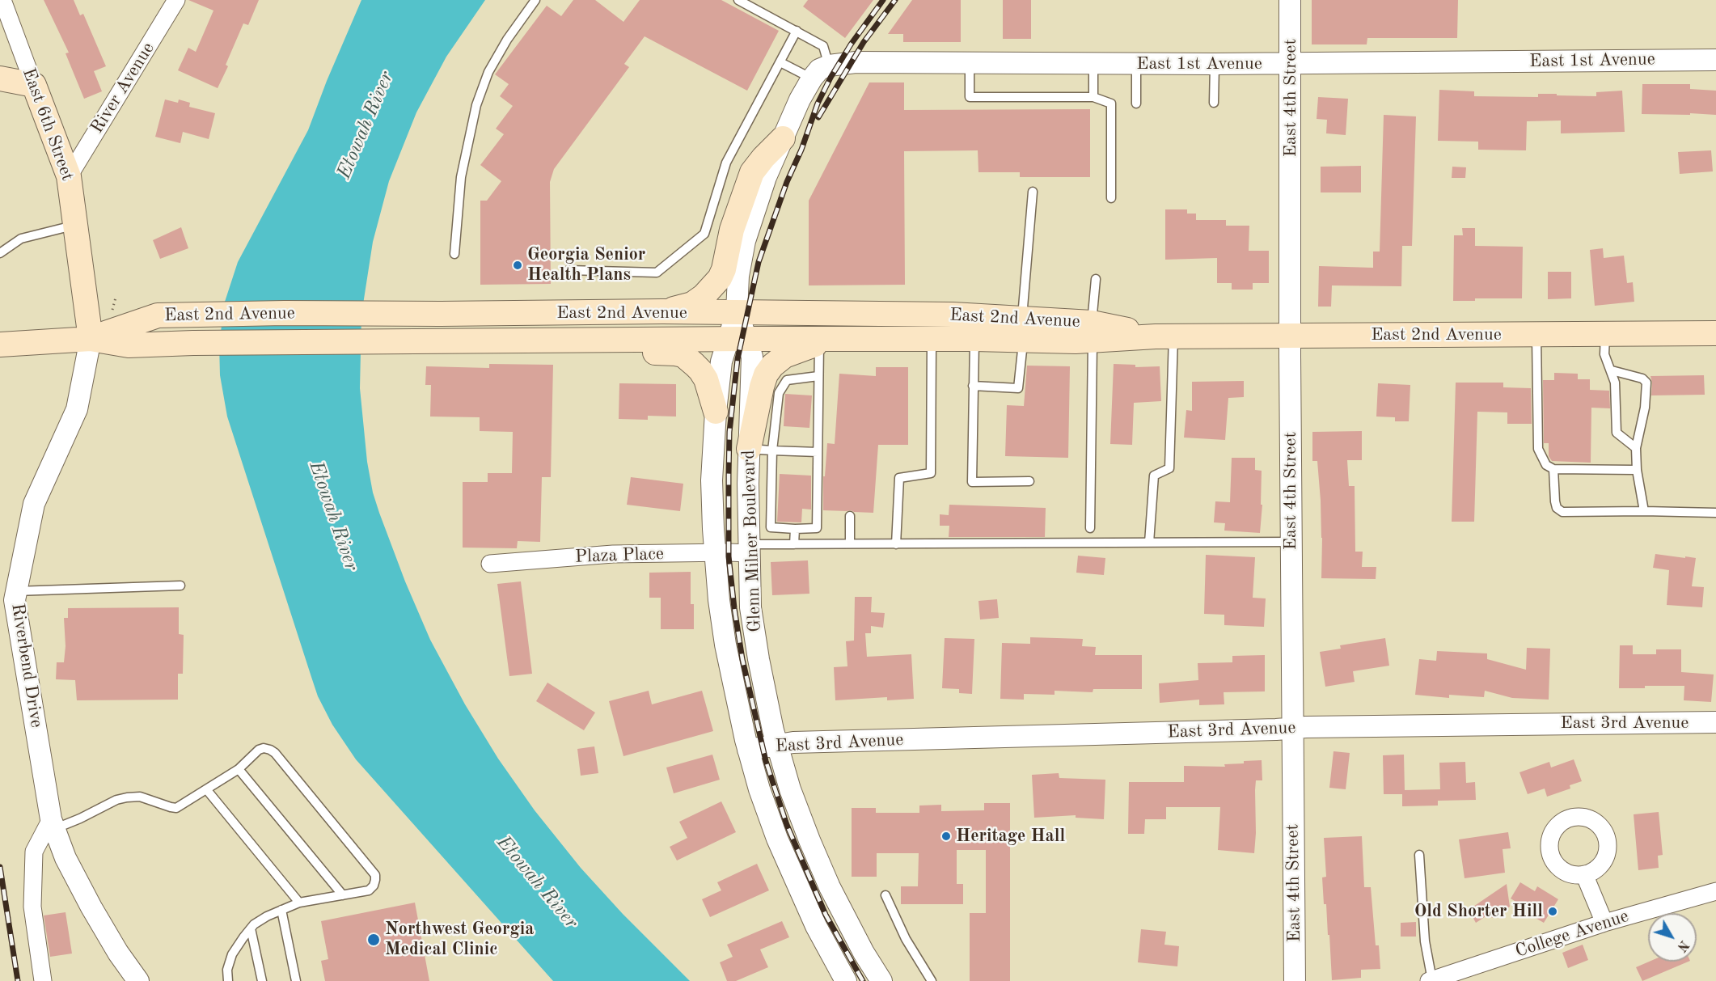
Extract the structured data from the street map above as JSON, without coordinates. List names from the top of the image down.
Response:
{
  "streets": {
    "main road": ["East 6th Street", "East 2nd Avenue"],
    "street": [
      "East 1st Avenue",
      "River Avenue",
      "East 4th Street",
      "Glenn Milner Boulevard",
      "Plaza Place",
      "Riverbend Drive",
      "East 3rd Avenue",
      "College Avenue"
    ]
  },
  "crossings": [
    ["East 1st Avenue", "East 4th Street"],
    ["East 1st Avenue", "Glenn Milner Boulevard"],
    ["River Avenue", "East 6th Street"],
    ["East 4th Street", "East 2nd Avenue"],
    ["East 4th Street", "East 3rd Avenue"],
    ["East 6th Street", "East 2nd Avenue"],
    ["East 6th Street", "Riverbend Drive"],
    ["East 2nd Avenue", "Glenn Milner Boulevard"],
    ["East 2nd Avenue", "Riverbend Drive"],
    ["Glenn Milner Boulevard", "Plaza Place"],
    ["Glenn Milner Boulevard", "East 3rd Avenue"]
  ],
  "water": ["Etowah River"],
  "places": [
    "Georgia Senior Health Plans",
    "Heritage Hall",
    "Old Shorter Hill",
    "Northwest Georgia Medical Clinic"
  ],
  "north": "bottom right"
}
